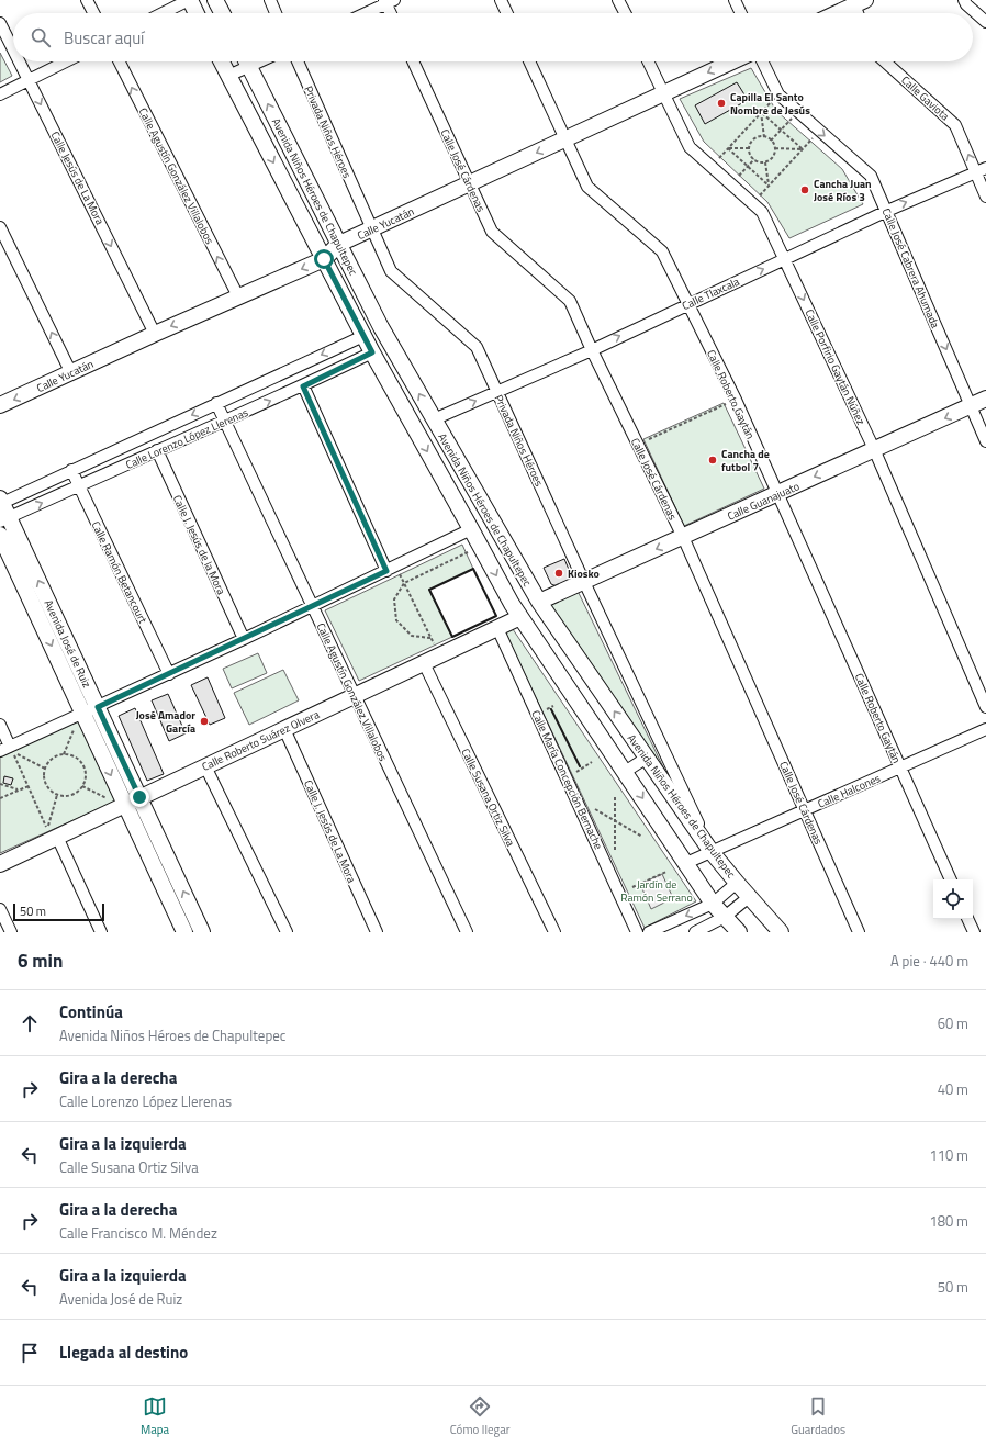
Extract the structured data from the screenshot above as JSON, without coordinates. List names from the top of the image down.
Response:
{
  "streets": {
    "street": [
      "Calle Gaviota",
      "Privada Niños Héroes",
      "Calle José Cárdenas",
      "Calle Agustín González Villalobos",
      "Calle Jesús de La Mora",
      "Avenida Niños Héroes de Chapultepec",
      "Calle Yucatán",
      "Calle José Cabrera Ahumada",
      "Calle Tlaxcala",
      "Calle Porfirio Gaytán Núñez",
      "Calle Roberto Gaytán",
      "Calle Lorenzo López Llerenas",
      "Calle Guanajuato",
      "Calle J. Jesús de la Mora",
      "Calle Ramón Betancourt",
      "Avenida José de Ruiz",
      "Calle Roberto Suárez Olvera",
      "Calle María Concepción Bernache",
      "Calle Halcones",
      "Calle Susana Ortiz Silva",
      "Calle J. Jesús de La Mora"
    ]
  },
  "crossings": [
    ["Calle Gaviota", "Calle Tlaxcala"],
    ["Privada Niños Héroes", "Avenida Niños Héroes de Chapultepec"],
    ["Privada Niños Héroes", "Calle Yucatán"],
    ["Privada Niños Héroes", "Calle Tlaxcala"],
    ["Privada Niños Héroes", "Calle Guanajuato"],
    ["Privada Niños Héroes", "Calle Halcones"],
    ["Calle José Cárdenas", "Calle Yucatán"],
    ["Calle José Cárdenas", "Calle Tlaxcala"],
    ["Calle José Cárdenas", "Calle Guanajuato"],
    ["Calle José Cárdenas", "Calle Halcones"],
    ["Calle Agustín González Villalobos", "Calle Yucatán"],
    ["Calle Agustín González Villalobos", "Calle Lorenzo López Llerenas"],
    ["Calle Agustín González Villalobos", "Calle Roberto Suárez Olvera"],
    ["Calle Jesús de La Mora", "Calle Yucatán"],
    ["Avenida Niños Héroes de Chapultepec", "Calle Yucatán"],
    ["Avenida Niños Héroes de Chapultepec", "Calle Tlaxcala"],
    ["Avenida Niños Héroes de Chapultepec", "Calle Lorenzo López Llerenas"],
    ["Avenida Niños Héroes de Chapultepec", "Calle Guanajuato"],
    ["Avenida Niños Héroes de Chapultepec", "Calle Roberto Suárez Olvera"],
    ["Avenida Niños Héroes de Chapultepec", "Calle Halcones"],
    ["Calle Yucatán", "Calle Porfirio Gaytán Núñez"],
    ["Calle Yucatán", "Calle Roberto Gaytán"],
    ["Calle José Cabrera Ahumada", "Calle Tlaxcala"],
    ["Calle José Cabrera Ahumada", "Calle Guanajuato"],
    ["Calle Tlaxcala", "Calle Porfirio Gaytán Núñez"],
    ["Calle Tlaxcala", "Calle Roberto Gaytán"],
    ["Calle Porfirio Gaytán Núñez", "Calle Guanajuato"],
    ["Calle Roberto Gaytán", "Calle Guanajuato"],
    ["Calle Roberto Gaytán", "Calle Halcones"],
    ["Calle Lorenzo López Llerenas", "Calle J. Jesús de la Mora"],
    ["Calle Lorenzo López Llerenas", "Calle Ramón Betancourt"],
    ["Calle Lorenzo López Llerenas", "Avenida José de Ruiz"],
    ["Avenida José de Ruiz", "Calle Roberto Suárez Olvera"],
    ["Calle Roberto Suárez Olvera", "Calle María Concepción Bernache"],
    ["Calle Roberto Suárez Olvera", "Calle Susana Ortiz Silva"],
    ["Calle Roberto Suárez Olvera", "Calle J. Jesús de La Mora"]
  ],
  "one_way": [
    "Calle Gaviota",
    "Calle Yucatán",
    "Calle José Cabrera Ahumada",
    "Calle Tlaxcala",
    "Calle Guanajuato"
  ],
  "parks": ["Jardín de Ramón Serrano"],
  "places": [
    "Capilla El Santo Nombre de Jesús",
    "Cancha Juan José Ríos 3",
    "Cancha de futbol 7",
    "Kiosko",
    "José Amador García"
  ],
  "scale_bar": "50 m",
  "page": {
    "search": "Buscar aquí",
    "scale": "50 m",
    "heading": ["6 min", "A pie · 440 m"],
    "list": [
      ["Continúa", "Avenida Niños Héroes de Chapultepec", "60 m"],
      ["Gira a la derecha", "Calle Lorenzo López Llerenas", "40 m"],
      ["Gira a la izquierda", "Calle Susana Ortiz Silva", "110 m"],
      ["Gira a la derecha", "Calle Francisco M. Méndez", "180 m"],
      ["Gira a la izquierda", "Avenida José de Ruiz", "50 m"],
      "Llegada al destino"
    ],
    "nav": ["Mapa", "Cómo llegar", "Guardados"]
  }
}
